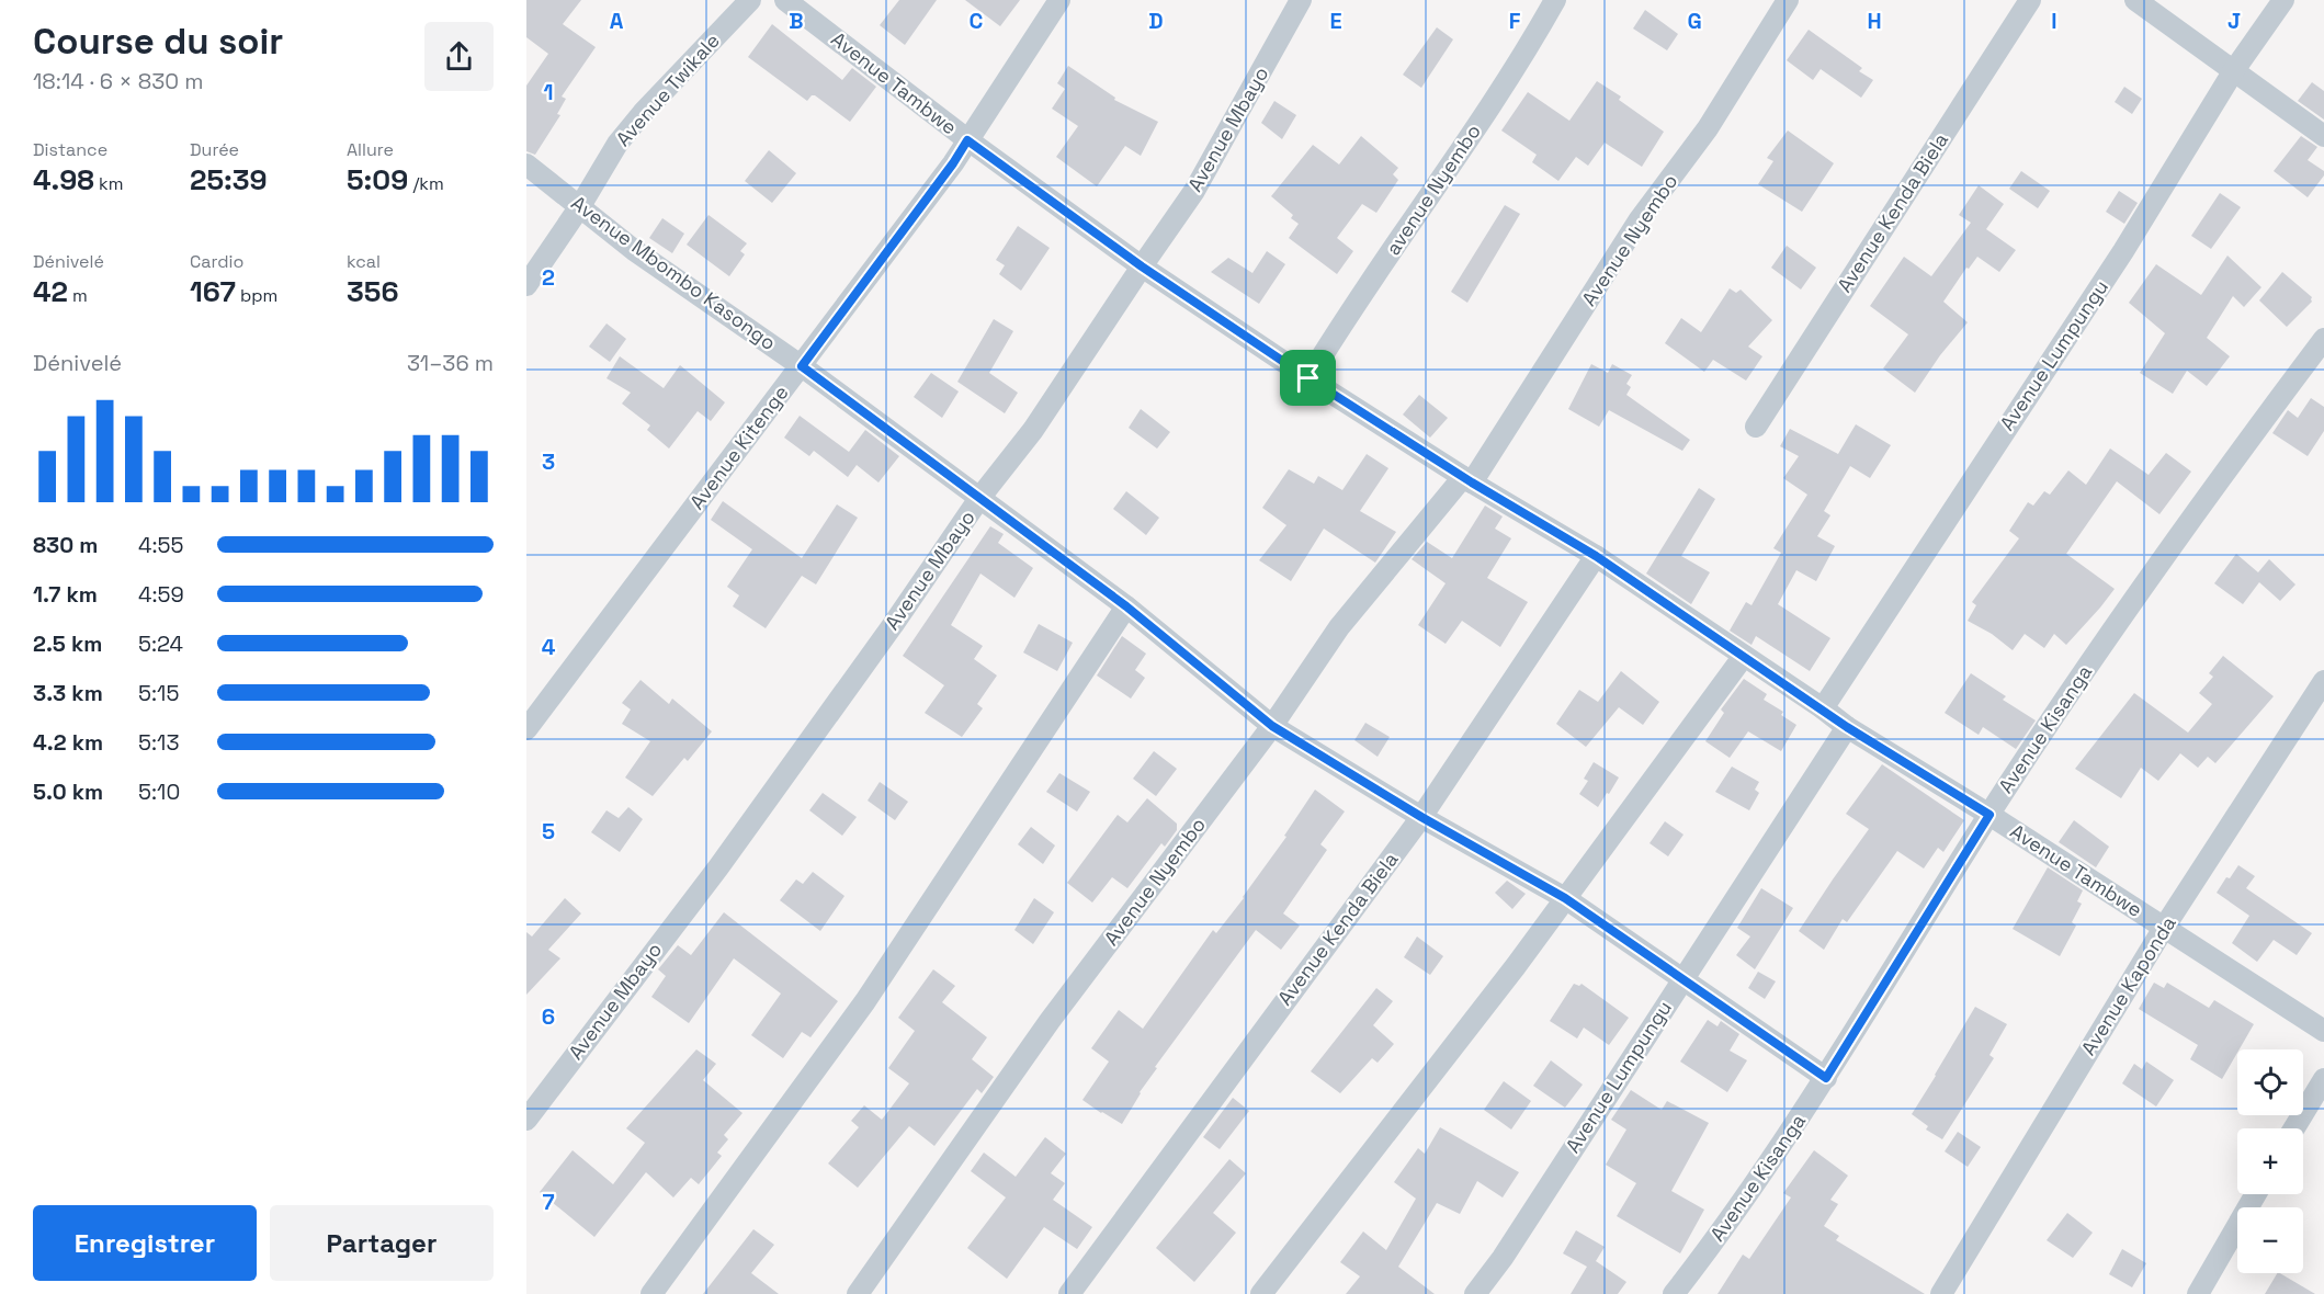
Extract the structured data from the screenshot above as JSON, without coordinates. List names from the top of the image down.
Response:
{
  "streets": {
    "street": [
      "Avenue Tambwe",
      "Avenue Twikale",
      "Avenue Mbayo",
      "avenue Nyembo",
      "Avenue Kenda Biela",
      "Avenue Nyembo",
      "Avenue Mbombo Kasongo",
      "Avenue Lumpungu",
      "Avenue Kitenge",
      "Avenue Kisanga",
      "Avenue Kaponda"
    ]
  },
  "crossings": [
    ["Avenue Tambwe", "Avenue Mbayo"],
    ["Avenue Tambwe", "avenue Nyembo"],
    ["Avenue Tambwe", "Avenue Kenda Biela"],
    ["Avenue Tambwe", "Avenue Nyembo"],
    ["Avenue Tambwe", "Avenue Lumpungu"],
    ["Avenue Tambwe", "Avenue Kitenge"],
    ["Avenue Tambwe", "Avenue Kisanga"],
    ["Avenue Tambwe", "Avenue Kaponda"],
    ["Avenue Twikale", "Avenue Mbombo Kasongo"],
    ["Avenue Mbayo", "Avenue Mbombo Kasongo"],
    ["Avenue Kenda Biela", "Avenue Mbombo Kasongo"],
    ["Avenue Nyembo", "Avenue Mbombo Kasongo"],
    ["Avenue Mbombo Kasongo", "Avenue Lumpungu"],
    ["Avenue Mbombo Kasongo", "Avenue Kitenge"],
    ["Avenue Mbombo Kasongo", "Avenue Kisanga"]
  ],
  "page": {
    "heading": ["Course du soir", "18:14 · 6 × 830 m"],
    "stats": [
      ["Distance", "4.98 km"],
      ["Durée", "25:39"],
      ["Allure", "5:09 /km"],
      ["Dénivelé", "42 m"],
      ["Cardio", "167 bpm"],
      ["kcal", "356"]
    ],
    "chart": ["Dénivelé", "31–36 m"],
    "list": [
      {
        "name": "830 m",
        "note": "4:55"
      },
      {
        "name": "1.7 km",
        "note": "4:59"
      },
      {
        "name": "2.5 km",
        "note": "5:24"
      },
      {
        "name": "3.3 km",
        "note": "5:15"
      },
      {
        "name": "4.2 km",
        "note": "5:13"
      },
      {
        "name": "5.0 km",
        "note": "5:10"
      }
    ],
    "map_buttons": ["+", "−"],
    "buttons": ["Enregistrer", "Partager"]
  },
  "grid": {
    "columns": [
      "A",
      "B",
      "C",
      "D",
      "E",
      "F",
      "G",
      "H",
      "I",
      "J"
    ],
    "rows": [
      "1",
      "2",
      "3",
      "4",
      "5",
      "6",
      "7"
    ]
  }
}
